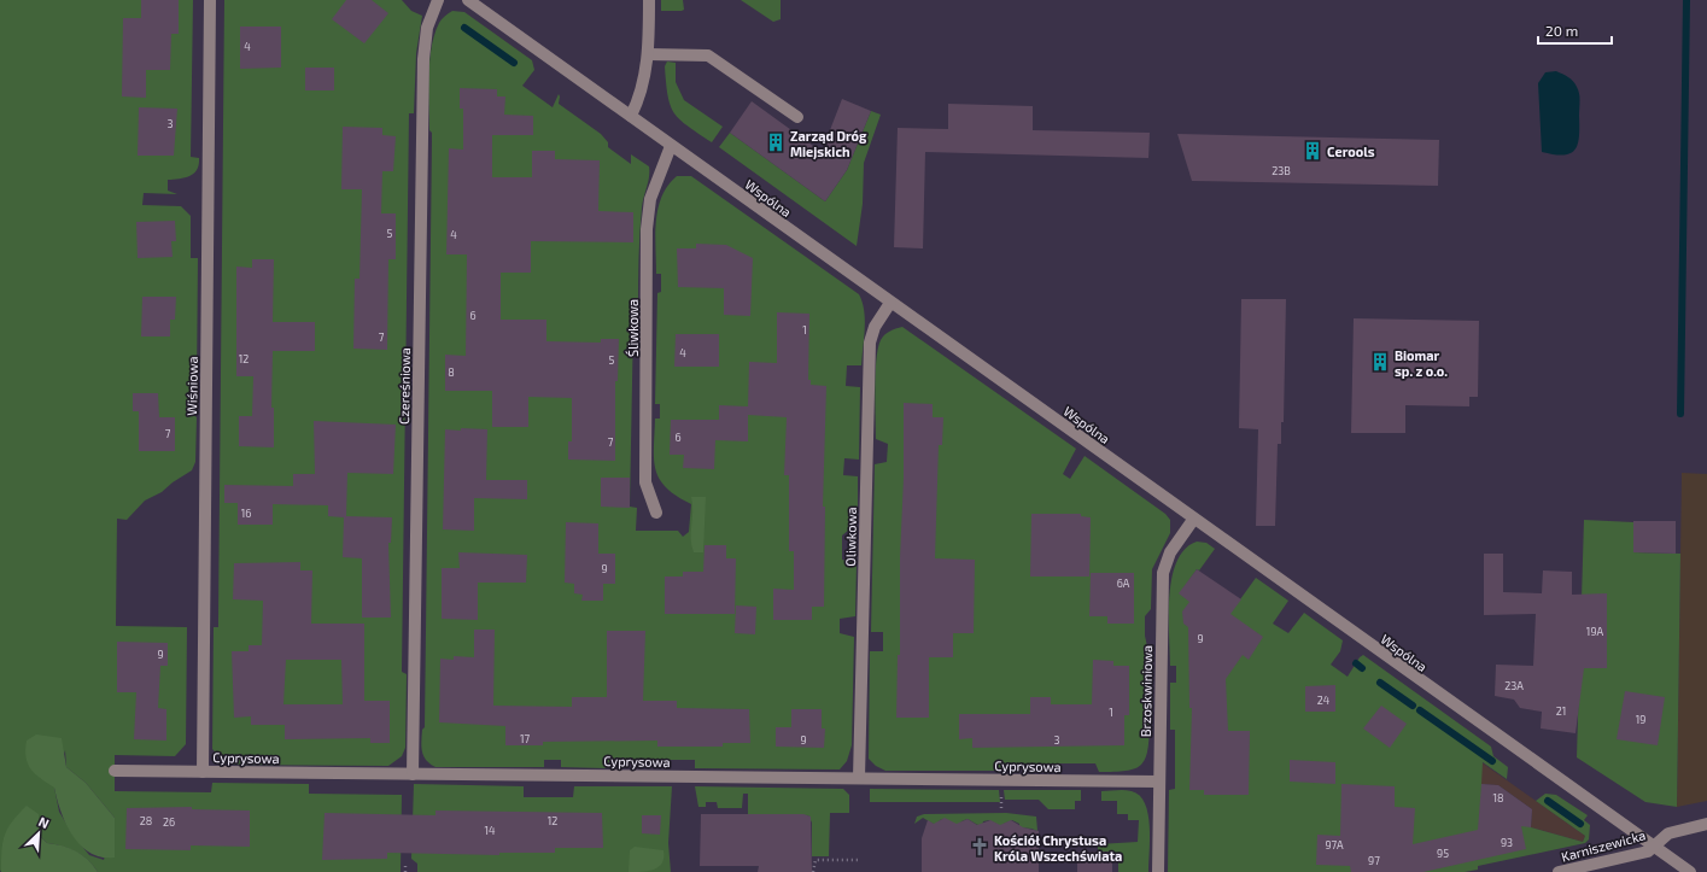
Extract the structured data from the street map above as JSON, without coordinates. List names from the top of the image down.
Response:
{
  "streets": {
    "street": [
      "Wspólna",
      "Śliwkowa",
      "Wiśniowa",
      "Czereśniowa",
      "Oliwkowa",
      "Brzoskwiniowa",
      "Cyprysowa",
      "Karniszewicka"
    ]
  },
  "crossings": [
    ["Wspólna", "Śliwkowa"],
    ["Wspólna", "Oliwkowa"],
    ["Wspólna", "Brzoskwiniowa"],
    ["Wspólna", "Karniszewicka"],
    ["Wiśniowa", "Cyprysowa"],
    ["Czereśniowa", "Cyprysowa"],
    ["Oliwkowa", "Cyprysowa"],
    ["Brzoskwiniowa", "Cyprysowa"]
  ],
  "places": {
    "building": ["Zarząd Dróg Miejskich", "Cerools", "Biomar sp. z o.o."],
    "church": ["Kościół Chrystusa Króla Wszechświata"]
  },
  "house_numbers": [
    "4",
    "3",
    "23B",
    "5",
    "4",
    "6",
    "1",
    "7",
    "4",
    "12",
    "5",
    "8",
    "7",
    "6",
    "7",
    "16",
    "9",
    "6A",
    "19A",
    "9",
    "9",
    "23A",
    "24",
    "21",
    "1",
    "19",
    "17",
    "9",
    "3",
    "18",
    "28",
    "12",
    "26",
    "14",
    "93",
    "97A",
    "95",
    "97"
  ],
  "scale_bar": "20 m",
  "north": "top right"
}
